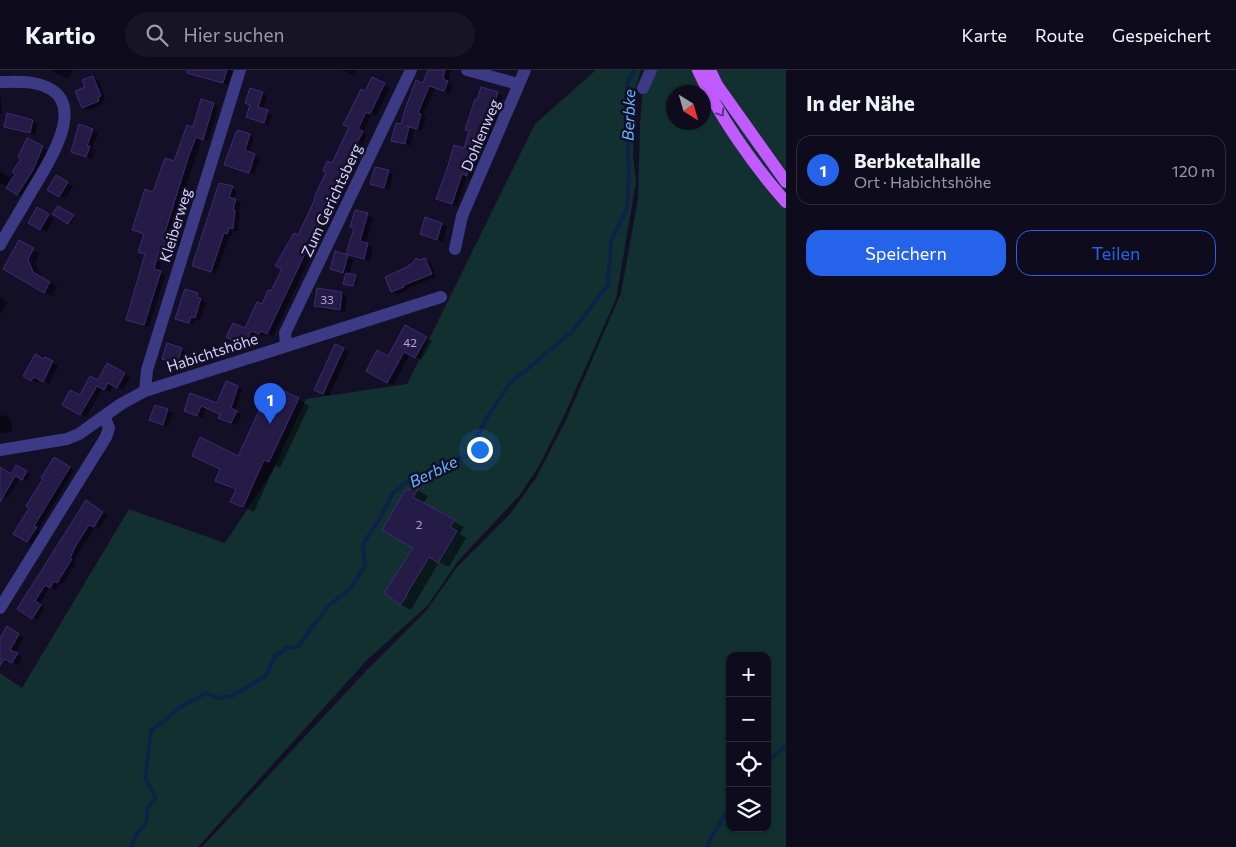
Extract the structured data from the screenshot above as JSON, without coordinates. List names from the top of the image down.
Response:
{
  "streets": {
    "street": [
      "Dohlenweg",
      "Zum Gerichtsberg",
      "Kleiberweg",
      "Habichtshöhe"
    ]
  },
  "crossings": [
    ["Zum Gerichtsberg", "Habichtshöhe"],
    ["Kleiberweg", "Habichtshöhe"]
  ],
  "water": ["Berbke"],
  "house_numbers": ["33", "42", "2"],
  "north": "bottom right",
  "page": {
    "header": "Kartio",
    "search": "Hier suchen",
    "nav": ["Karte", "Route", "Gespeichert"],
    "heading": "In der Nähe",
    "list": [
      {
        "mark": "1",
        "name": "Berbketalhalle",
        "note": "Ort · Habichtshöhe",
        "value": "120 m"
      }
    ],
    "buttons": ["Speichern", "Teilen"],
    "pins": "1",
    "map_buttons": ["+", "−"]
  }
}
